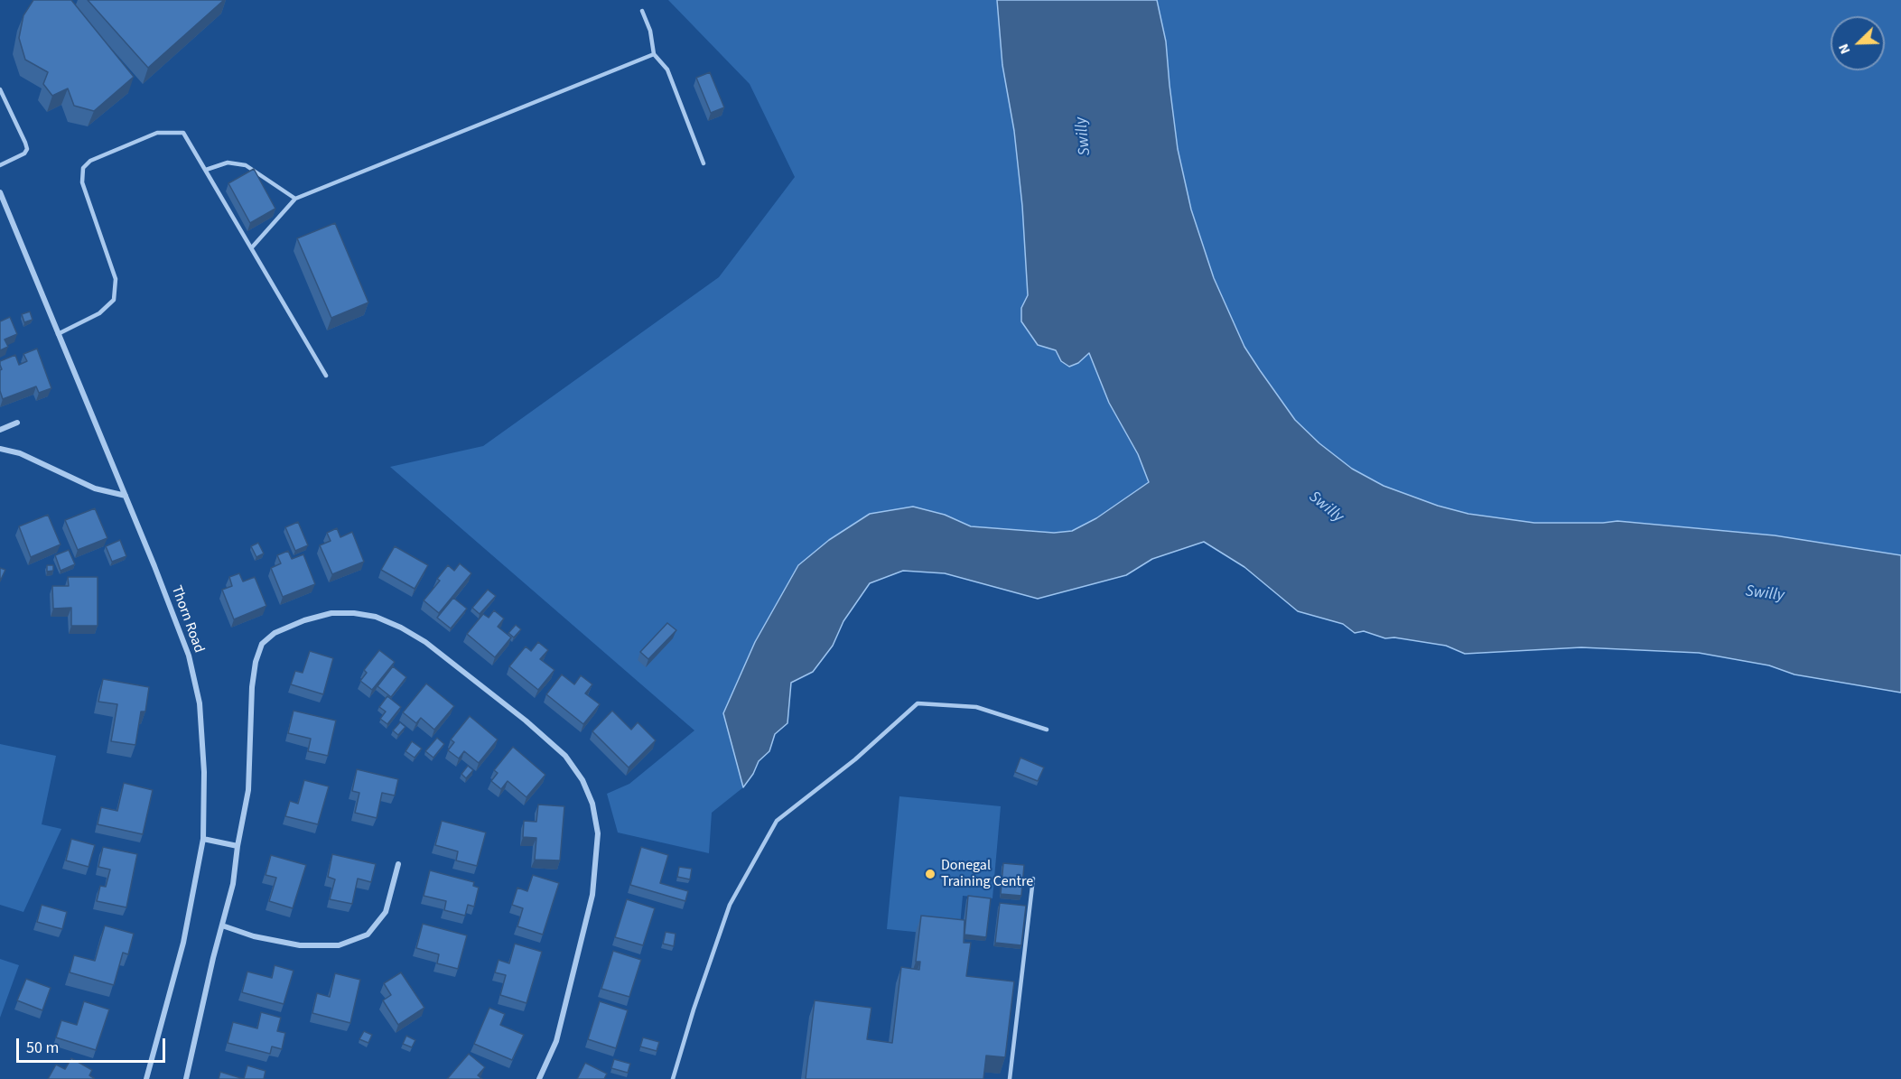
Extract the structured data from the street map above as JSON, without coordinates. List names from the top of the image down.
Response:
{
  "streets": {
    "street": ["Thorn Road"]
  },
  "water": ["Swilly"],
  "places": ["Donegal Training Centre"],
  "scale_bar": "50 m",
  "north": "bottom left"
}
